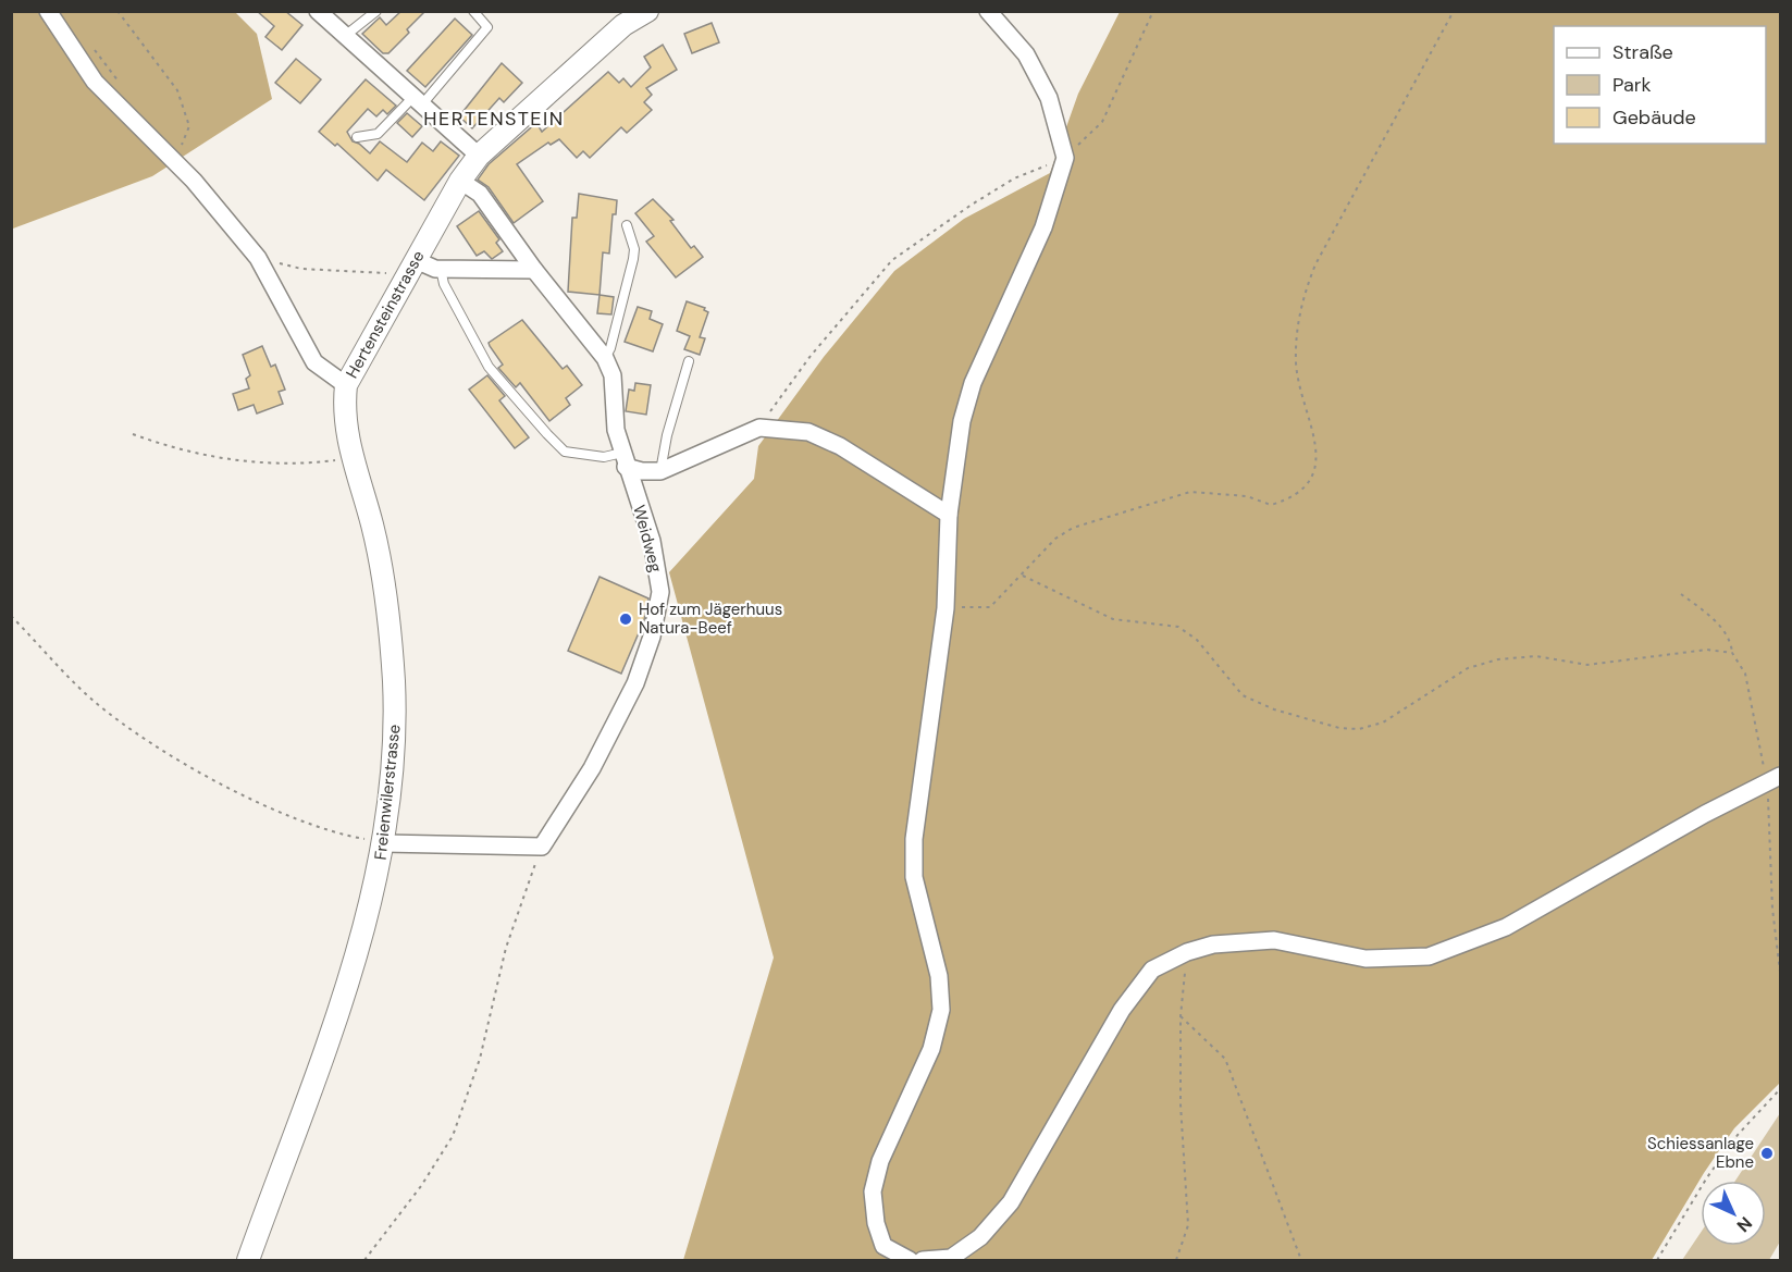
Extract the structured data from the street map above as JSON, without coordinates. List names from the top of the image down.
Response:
{
  "streets": {
    "street": ["Hertensteinstrasse", "Weidweg", "Freienwilerstrasse"]
  },
  "crossings": [
    ["Hertensteinstrasse", "Weidweg"],
    ["Hertensteinstrasse", "Freienwilerstrasse"]
  ],
  "districts": ["HERTENSTEIN"],
  "places": ["Hof zum Jägerhuus Natura-Beef", "Schiessanlage Ebne"],
  "legend": ["Straße", "Park", "Gebäude"],
  "north": "bottom right"
}
